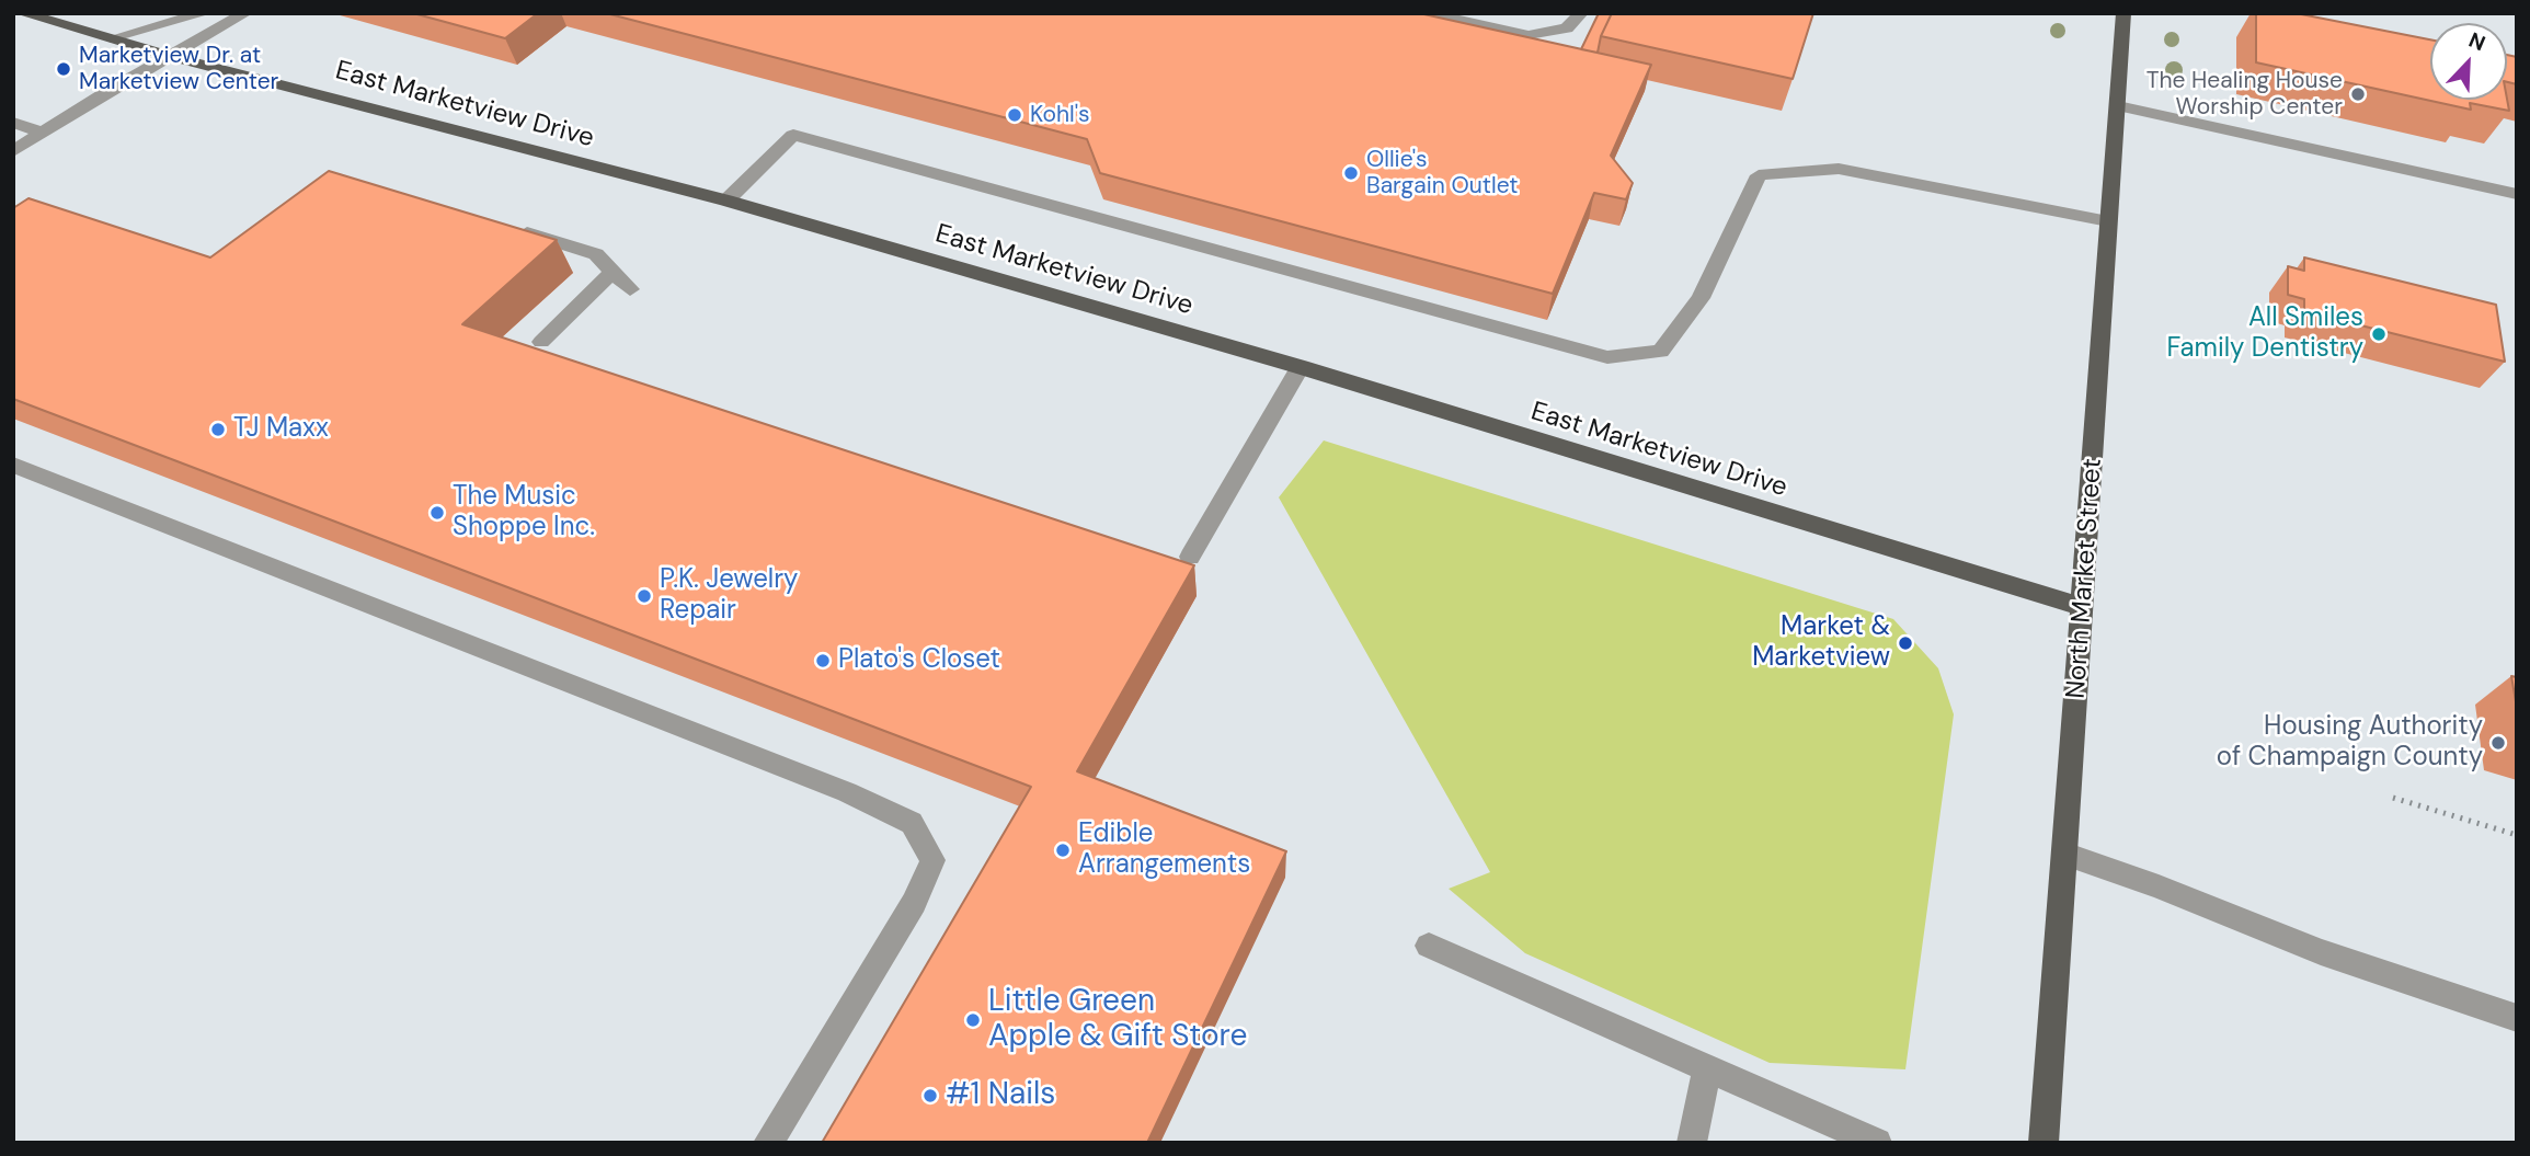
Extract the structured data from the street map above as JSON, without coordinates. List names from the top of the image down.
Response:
{
  "streets": {
    "main road": ["East Marketview Drive", "North Market Street"]
  },
  "crossings": [
    ["East Marketview Drive", "North Market Street"]
  ],
  "places": [
    "Marketview Dr. at Marketview Center",
    "The Healing House Worship Center",
    "Kohl's",
    "Ollie's Bargain Outlet",
    "All Smiles Family Dentistry",
    "TJ Maxx",
    "The Music Shoppe Inc.",
    "P.K. Jewelry Repair",
    "Market & Marketview",
    "Plato's Closet",
    "Housing Authority of Champaign County",
    "Edible Arrangements",
    "Little Green Apple & Gift Store",
    "#1 Nails"
  ],
  "north": "top right"
}
